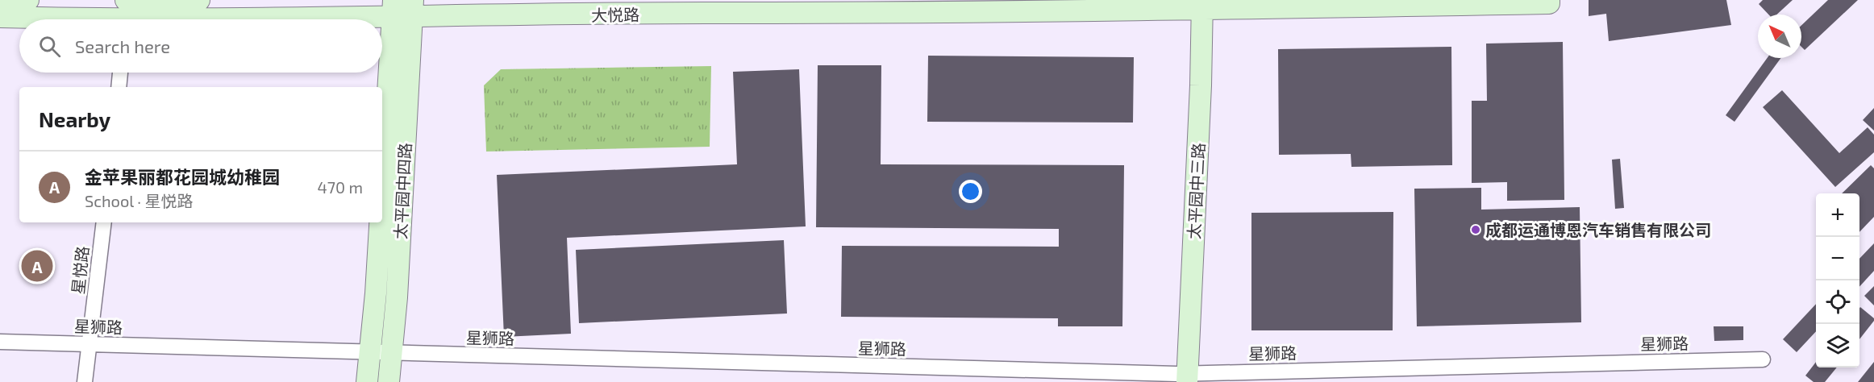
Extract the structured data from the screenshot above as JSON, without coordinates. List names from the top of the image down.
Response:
{
  "streets": {
    "street": [
      "大悦路",
      "太平园中四路",
      "太平园中三路",
      "星悦路",
      "星狮路"
    ]
  },
  "crossings": [
    ["大悦路", "太平园中四路"],
    ["大悦路", "太平园中三路"],
    ["太平园中四路", "星狮路"],
    ["太平园中三路", "星狮路"],
    ["星悦路", "星狮路"]
  ],
  "places": ["成都运通博恩汽车销售有限公司"],
  "north": "top left",
  "page": {
    "search": "Search here",
    "heading": "Nearby",
    "list": [
      {
        "mark": "A",
        "name": "金苹果丽都花园城幼稚园",
        "note": "School · 星悦路",
        "value": "470 m"
      }
    ],
    "map_buttons": ["+", "−"],
    "pins": "A"
  }
}
